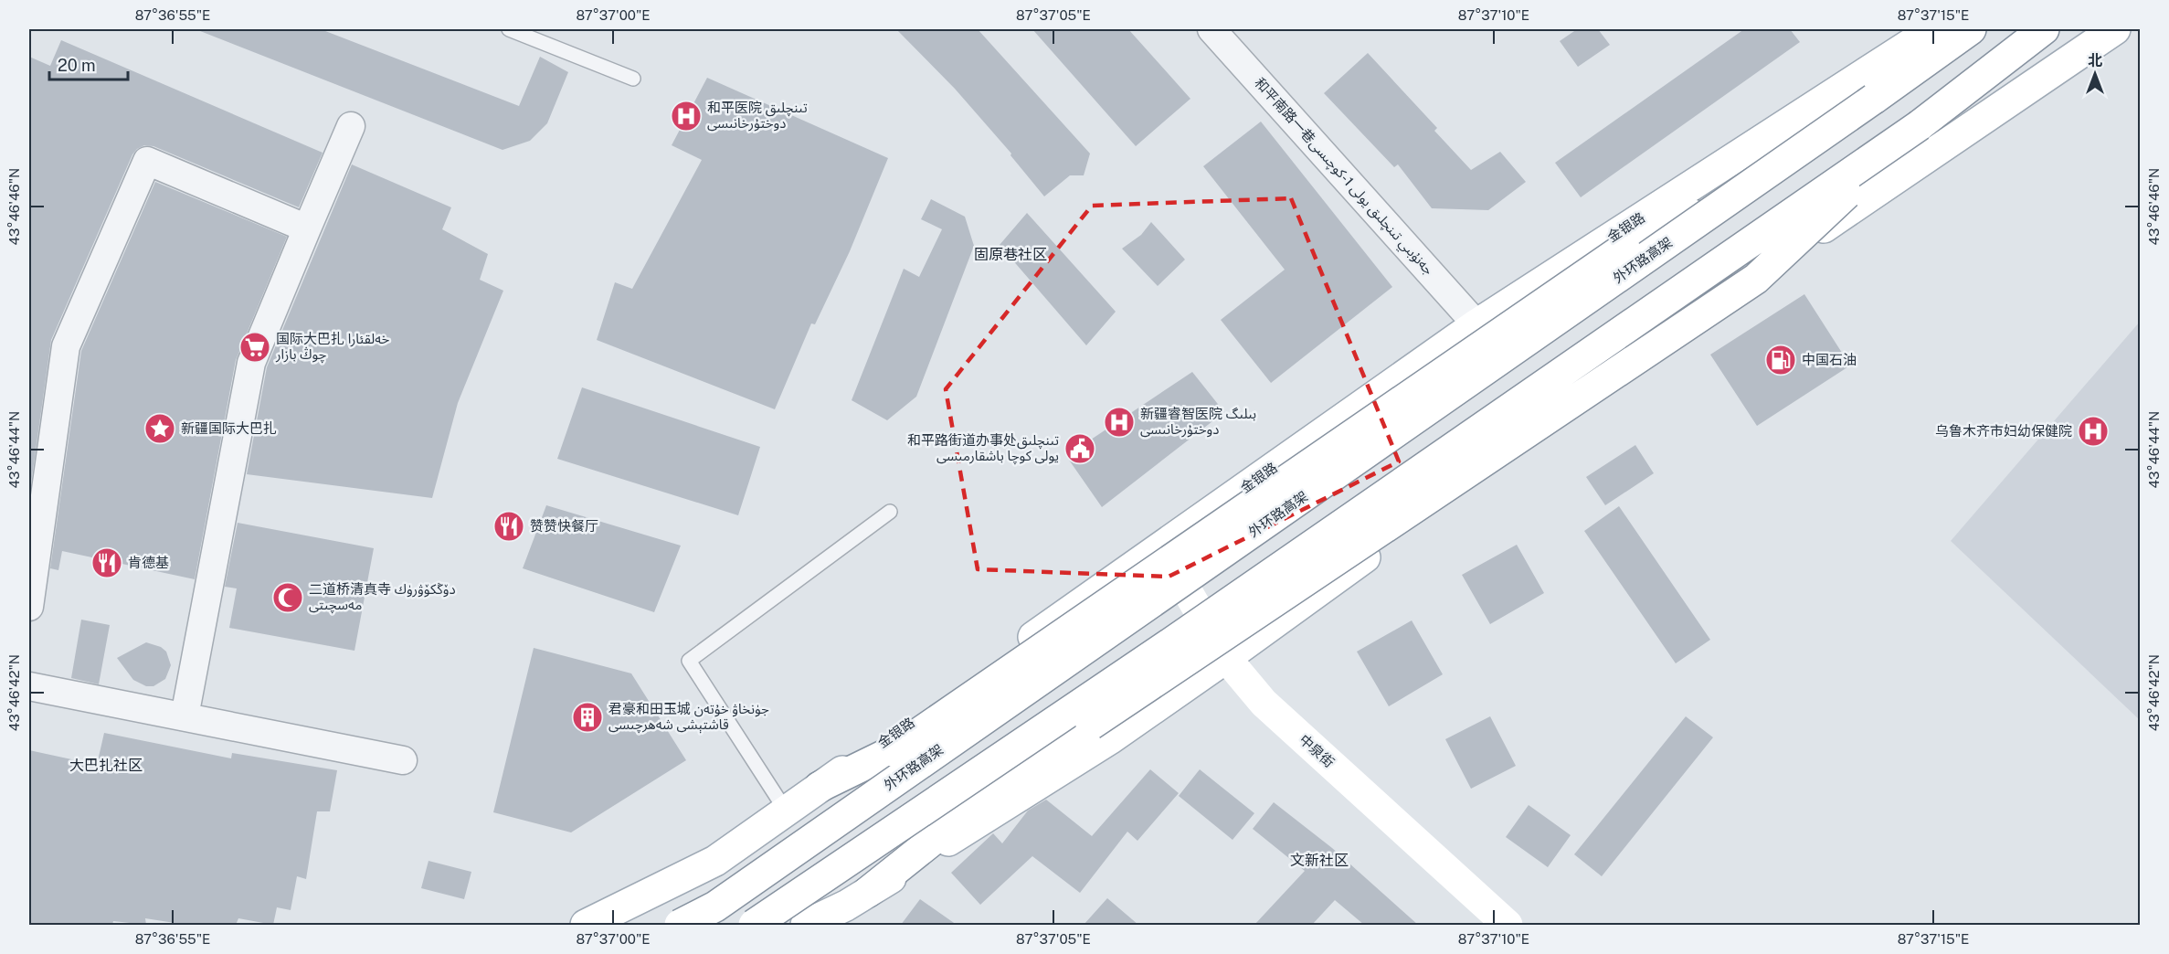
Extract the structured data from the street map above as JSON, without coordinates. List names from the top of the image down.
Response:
{
  "streets": {
    "main road": ["金银路", "外环路高架", "中泉街"],
    "street": ["和平南路一巷جەنۇبىي تىنچلىق يولى 1-كوچىسى"]
  },
  "crossings": [
    ["和平南路一巷جەنۇبىي تىنچلىق يولى 1-كوچىسى", "金银路"],
    ["金银路", "中泉街"]
  ],
  "districts": ["固原巷社区", "大巴扎社区", "文新社区"],
  "places": {
    "hospital": ["和平医院 تىنچلىق دوختۇرخانىسى", "新疆睿智医院 بىلىگ دوختۇرخانىسى", "乌鲁木齐市妇幼保健院"],
    "supermarket": ["国际大巴扎 خەلقئارا چوڭ بازار"],
    "fuel station": ["中国石油"],
    "place": ["新疆国际大巴扎"],
    "public building": ["和平路街道办事处تىنچلىق يولى كوچا باشقارمىسى"],
    "restaurant": ["赞赞快餐厅", "肯德基"],
    "mosque": ["二道桥清真寺 دۆڭكۆۋرۈك مەسچىتى"],
    "building": ["君豪和田玉城 جۈنخاۋ خۇتەن قاشتېشى شەھرچىسى"]
  },
  "scale_bar": "20 m",
  "north": "top",
  "coordinates": [
    "87°36'55\"E",
    "87°37'00\"E",
    "87°37'05\"E",
    "87°37'10\"E",
    "87°37'15\"E",
    "43°46'46\"N",
    "43°46'44\"N",
    "43°46'42\"N"
  ]
}
